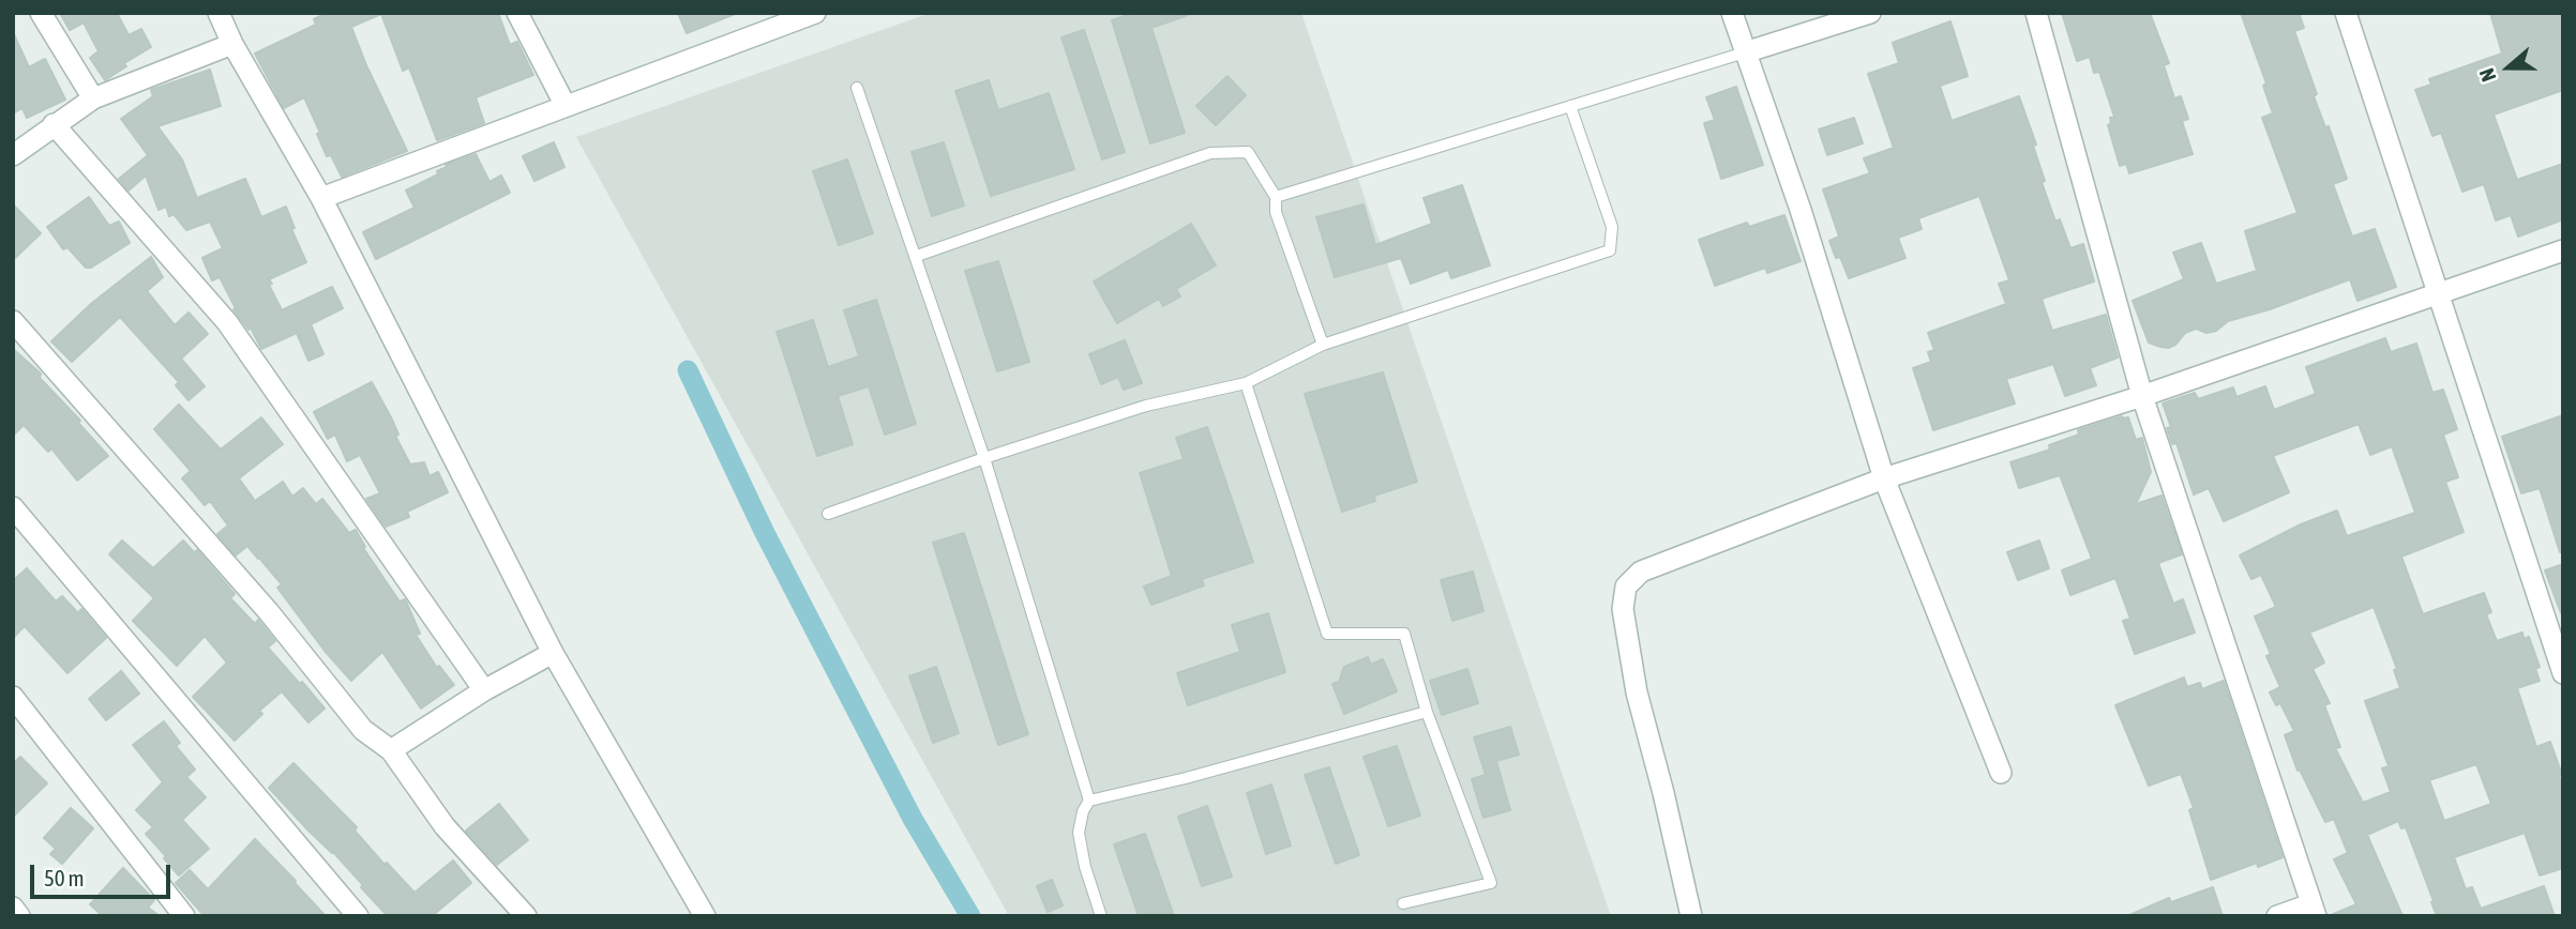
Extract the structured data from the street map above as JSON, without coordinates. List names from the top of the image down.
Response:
{
  "scale_bar": "50 m",
  "north": "left"
}
